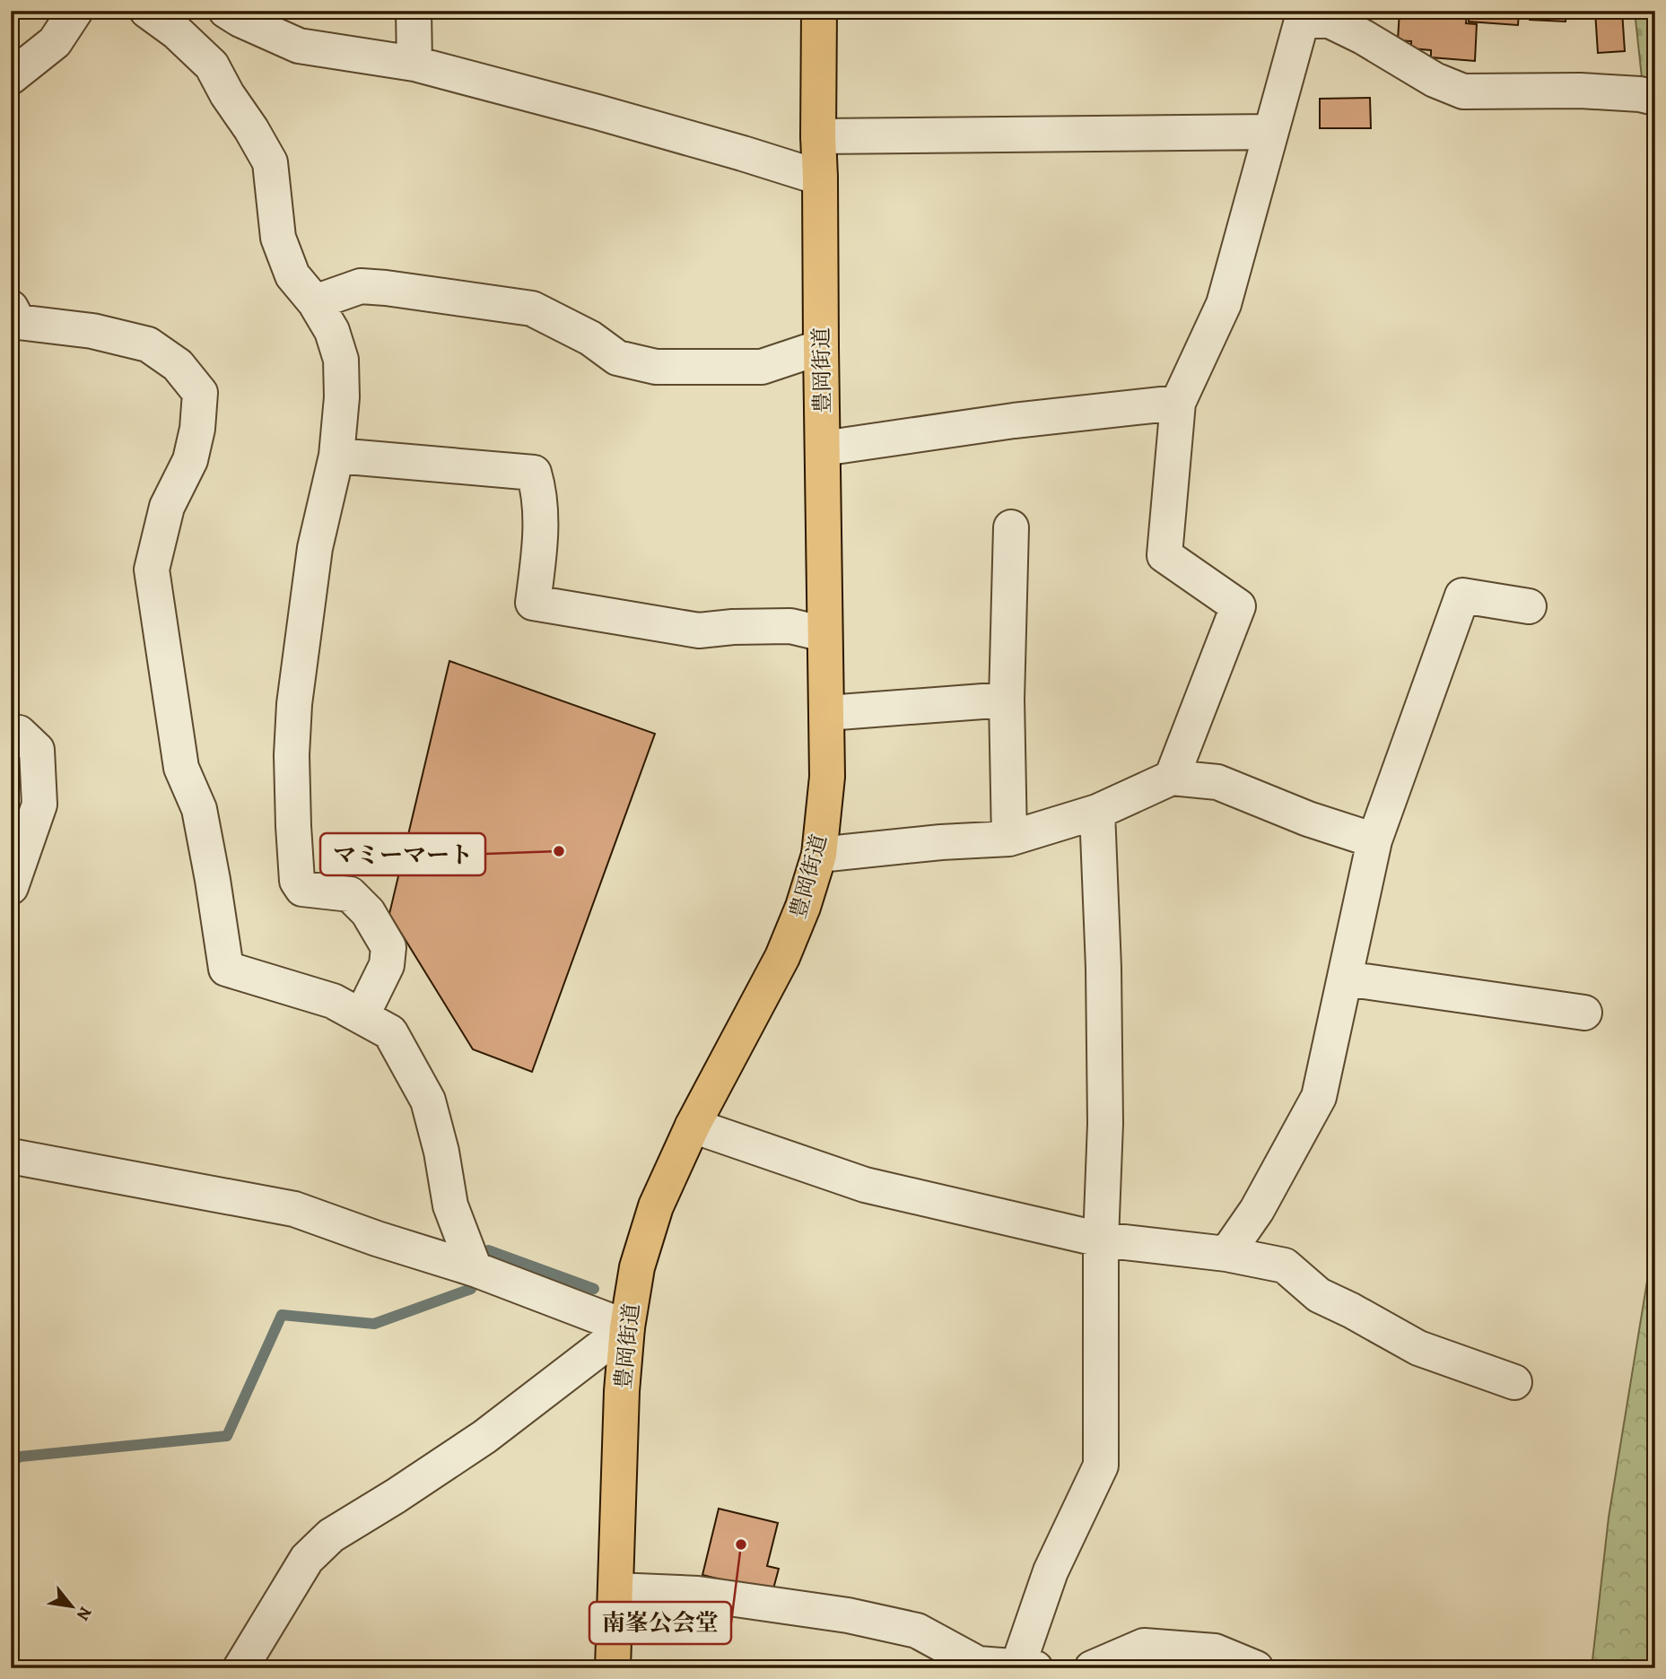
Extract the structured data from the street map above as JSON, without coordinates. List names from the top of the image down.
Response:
{
  "streets": {
    "main road": ["豊岡街道"]
  },
  "places": ["マミーマート", "南峯公会堂"],
  "north": "bottom right"
}
